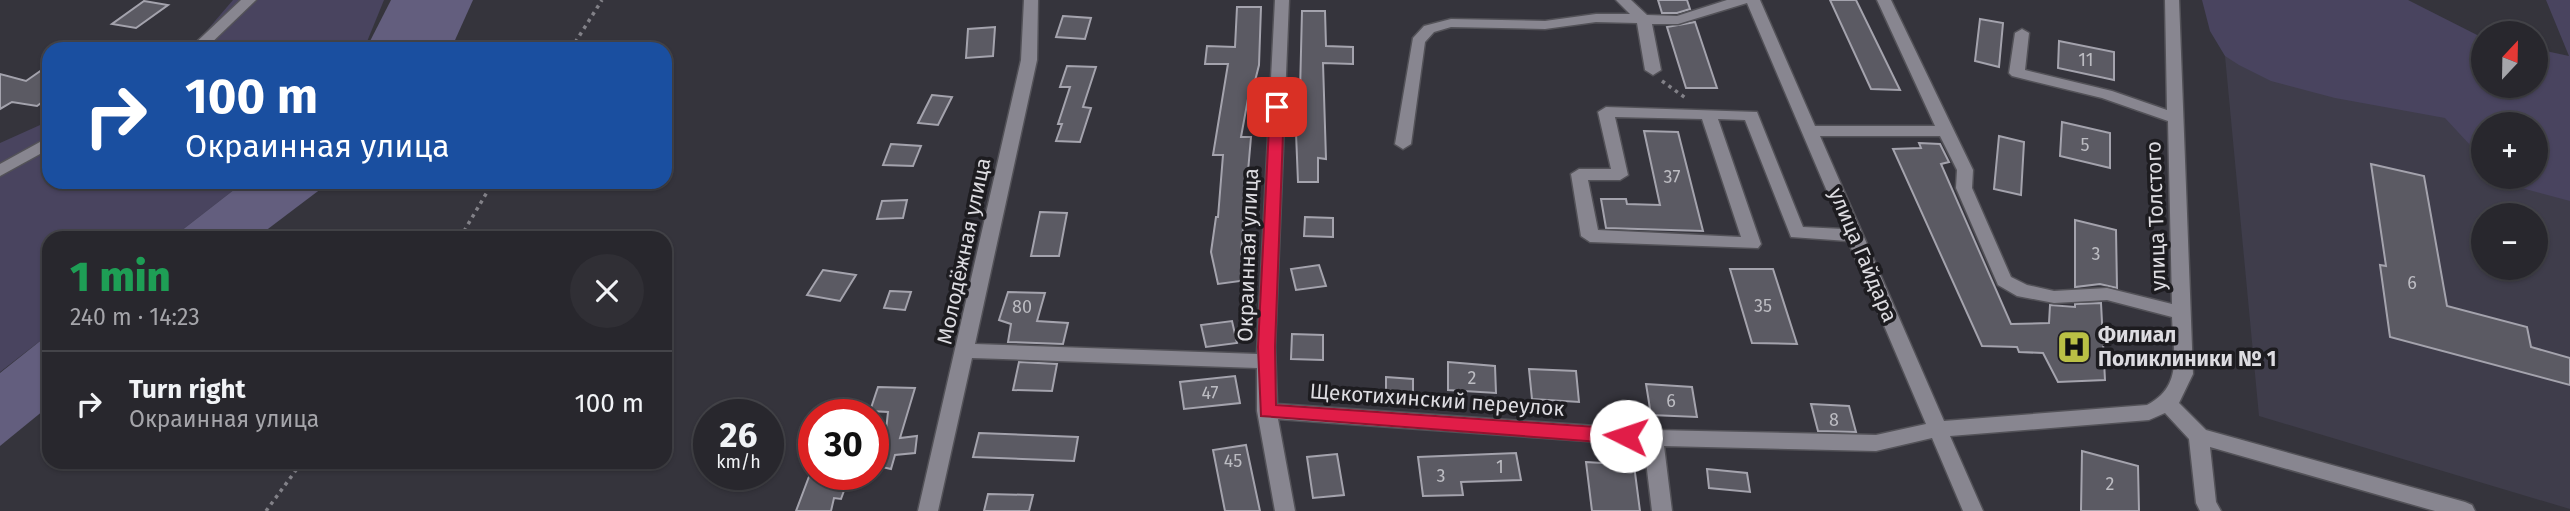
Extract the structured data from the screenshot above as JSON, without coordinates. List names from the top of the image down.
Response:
{
  "streets": {
    "street": [
      "улица Толстого",
      "Молодёжная улица",
      "Окраинная улица",
      "улица Гайдара",
      "Щекотихинский переулок"
    ]
  },
  "crossings": [
    ["Окраинная улица", "Щекотихинский переулок"],
    ["улица Гайдара", "Щекотихинский переулок"]
  ],
  "places": {
    "hospital": ["Филиал Поликлиники № 1"]
  },
  "house_numbers": [
    "11",
    "5",
    "37",
    "3",
    "6",
    "35",
    "80",
    "2",
    "47",
    "6",
    "8",
    "45",
    "1",
    "3",
    "2"
  ],
  "north": "top",
  "page": {
    "map_buttons": ["+", "−"],
    "turn": ["100 m", "Окраинная улица"],
    "heading": ["1 min", "240 m · 14:23"],
    "list": [
      {
        "name": "Turn right",
        "note": "Окраинная улица",
        "value": "100 m"
      }
    ],
    "speed": "26 km/h",
    "limit": "30"
  }
}
